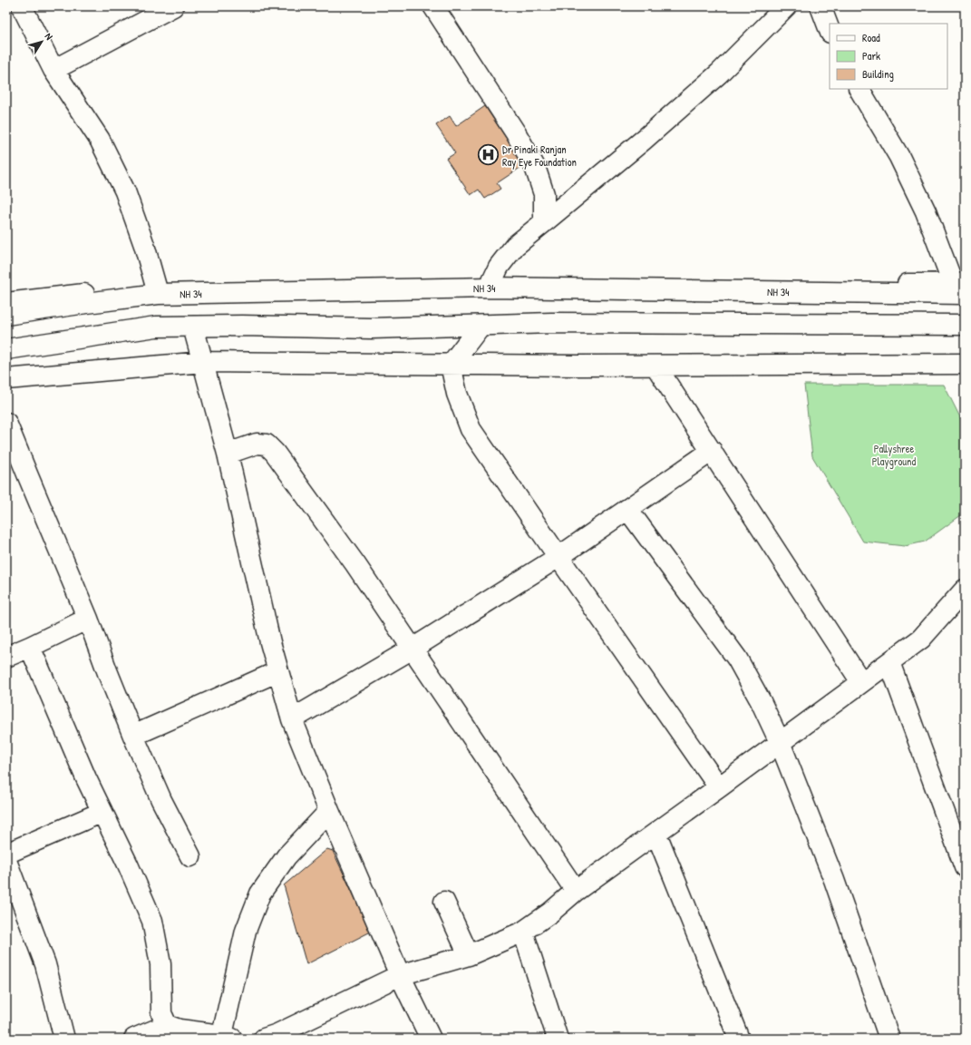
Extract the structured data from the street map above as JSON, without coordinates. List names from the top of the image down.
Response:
{
  "streets": {
    "street": ["NH 34"]
  },
  "parks": ["Pallyshree Playground"],
  "places": {
    "hospital": ["Dr Pinaki Ranjan Ray Eye Foundation"]
  },
  "legend": ["Road", "Park", "Building"],
  "north": "top right"
}
